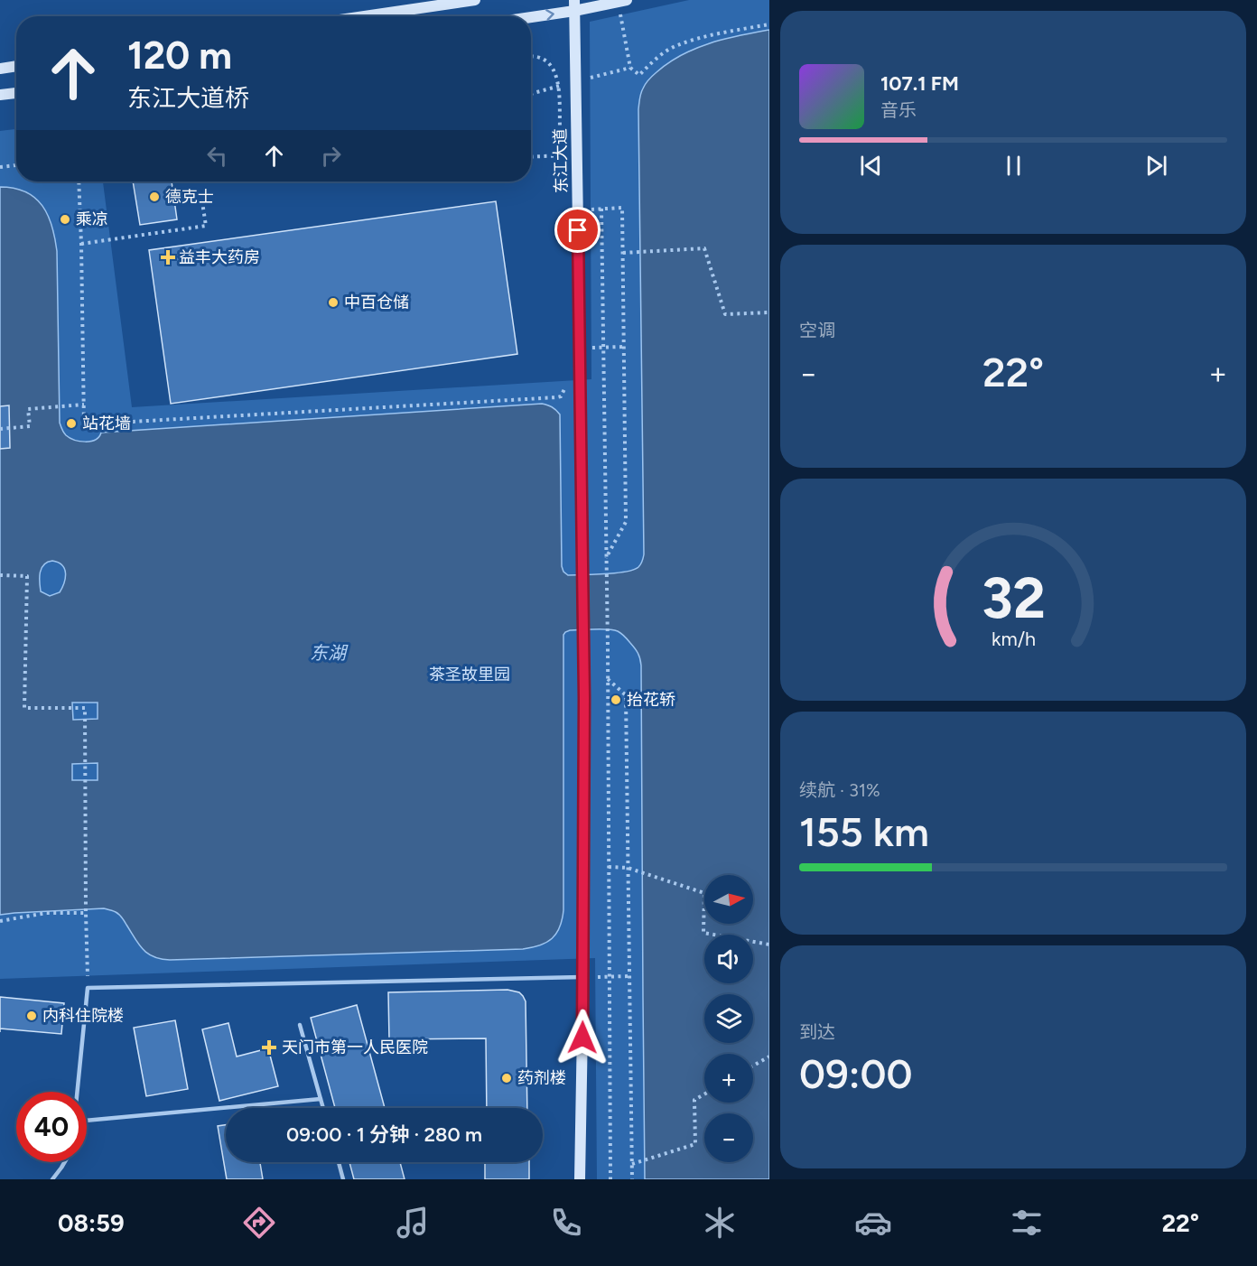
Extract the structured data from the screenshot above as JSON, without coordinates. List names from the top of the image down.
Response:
{
  "streets": {
    "street": ["东江大道"]
  },
  "water": ["东湖"],
  "parks": ["茶圣故里园"],
  "places": {
    "other": [
      "德克士",
      "乘凉",
      "中百仓储",
      "站花墙",
      "抬花轿",
      "内科住院楼",
      "药剂楼"
    ],
    "health": ["益丰大药房", "天门市第一人民医院"]
  },
  "north": "right",
  "page": {
    "turn": ["120 m", "东江大道桥"],
    "song": ["107.1 FM", "音乐"],
    "tile": [
      "空调",
      ["续航 · 31%", "155 km"],
      ["到达", "09:00"]
    ],
    "heat": ["−", "22°", "+"],
    "map_buttons": ["+", "−"],
    "limit": "40",
    "trip": "09:00 · 1 分钟 · 280 m",
    "tabs": ["08:59", "22°"],
    "gauge": ["32", "km/h"]
  }
}
